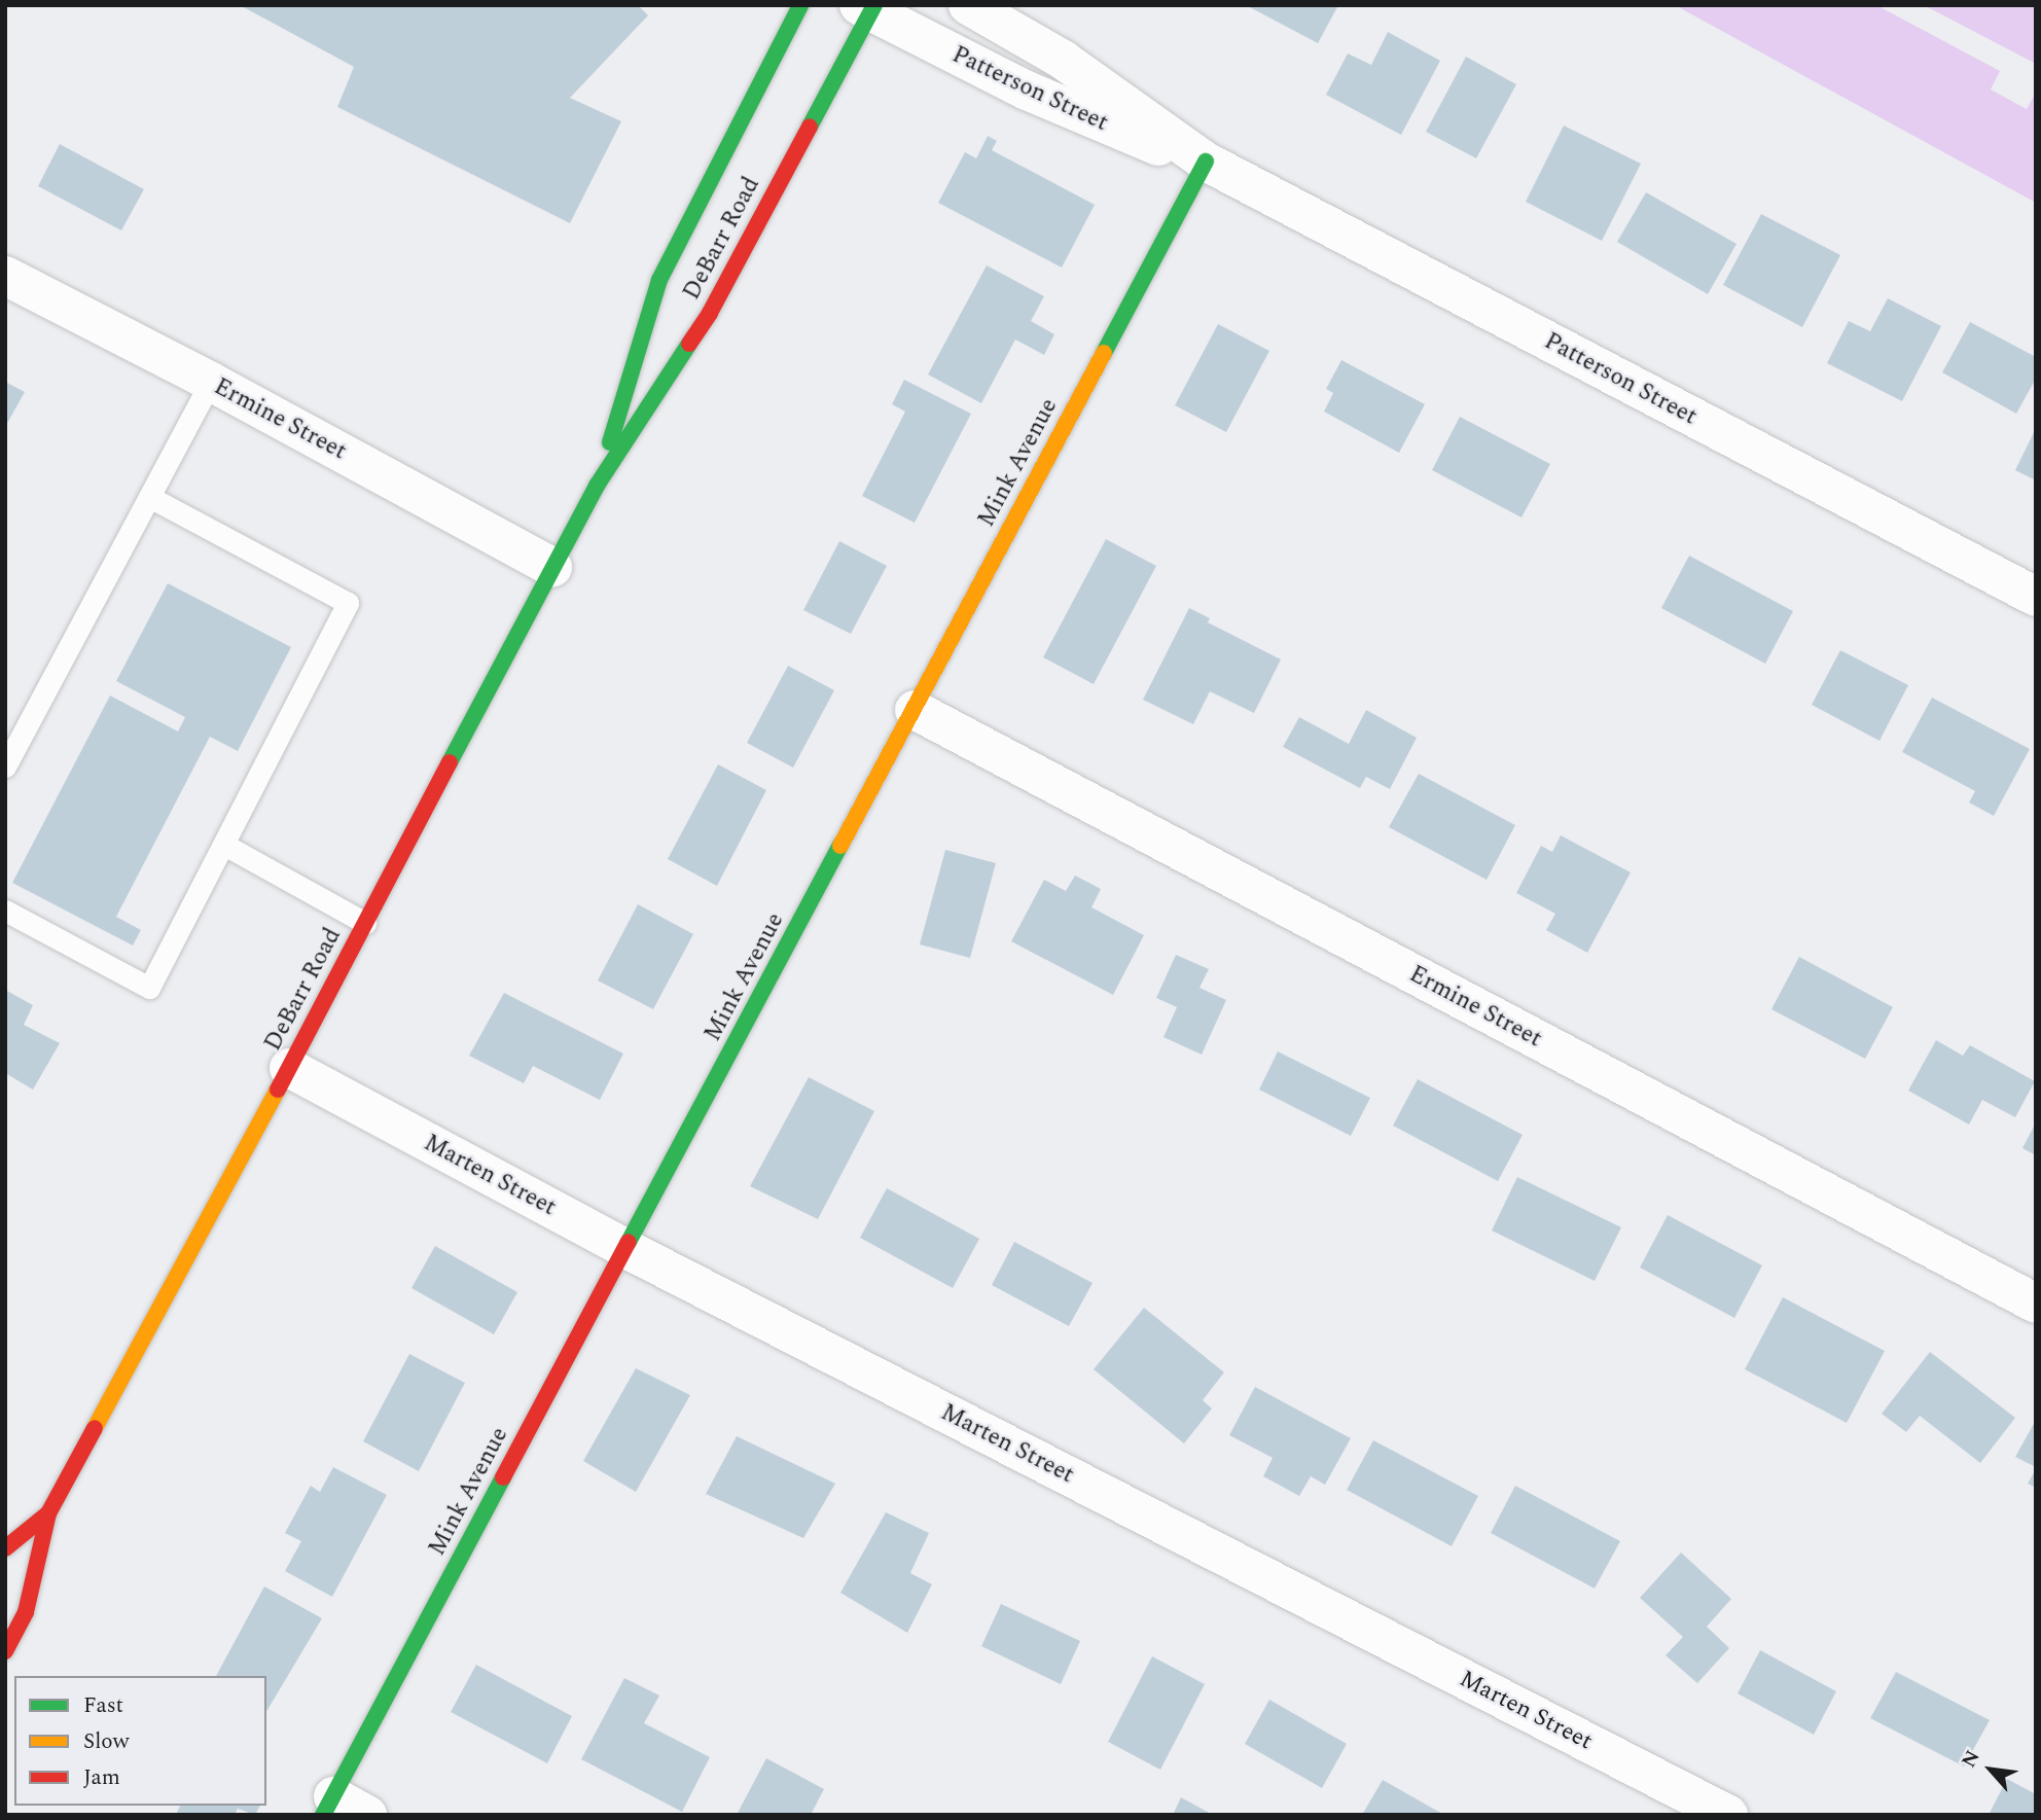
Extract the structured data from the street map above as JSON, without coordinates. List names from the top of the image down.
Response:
{
  "streets": {
    "main road": ["DeBarr Road", "Mink Avenue"],
    "street": ["Patterson Street", "Ermine Street", "Marten Street"]
  },
  "crossings": [
    ["Patterson Street", "DeBarr Road"],
    ["Patterson Street", "Mink Avenue"],
    ["DeBarr Road", "Ermine Street"],
    ["DeBarr Road", "Marten Street"],
    ["Ermine Street", "Mink Avenue"],
    ["Mink Avenue", "Marten Street"]
  ],
  "legend": ["Fast", "Slow", "Jam"],
  "north": "top left"
}
